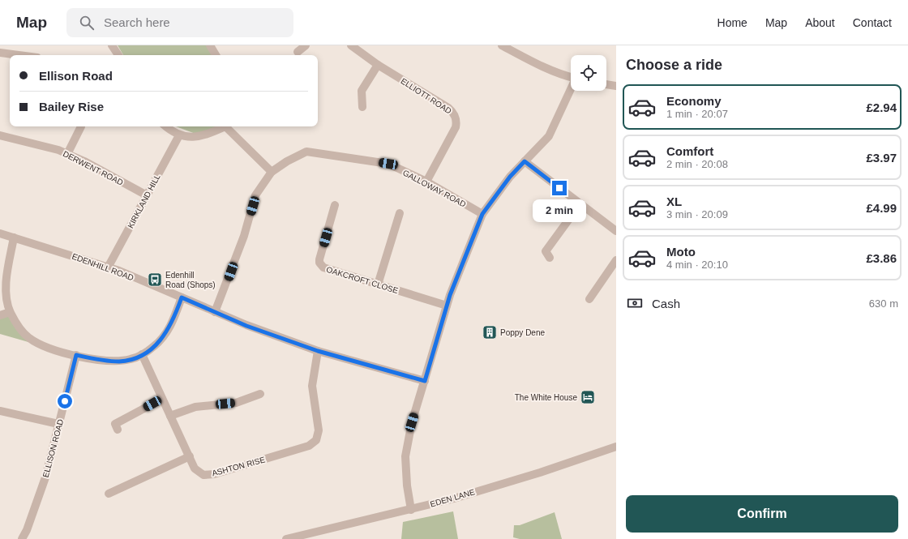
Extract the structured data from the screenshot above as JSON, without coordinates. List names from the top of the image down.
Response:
{
  "streets": {
    "street": [
      "ELLIOTT ROAD",
      "DERWENT ROAD",
      "GALLOWAY ROAD",
      "KIRKLAND HILL",
      "EDENHILL ROAD",
      "OAKCROFT CLOSE",
      "ELLISON ROAD",
      "ASHTON RISE",
      "EDEN LANE"
    ]
  },
  "crossings": [
    ["ELLIOTT ROAD", "GALLOWAY ROAD"],
    ["DERWENT ROAD", "KIRKLAND HILL"],
    ["GALLOWAY ROAD", "EDENHILL ROAD"],
    ["KIRKLAND HILL", "EDENHILL ROAD"],
    ["EDENHILL ROAD", "ASHTON RISE"]
  ],
  "places": {
    "bus stop": ["Edenhill Road (Shops)"],
    "building": ["Poppy Dene"],
    "hotel": ["The White House"]
  },
  "page": {
    "header": "Map",
    "search": "Search here",
    "nav": [
      "Home",
      "Map",
      "About",
      "Contact"
    ],
    "heading": "Choose a ride",
    "banner": ["Ellison Road", "Bailey Rise"],
    "list": [
      {
        "name": "Economy",
        "note": "1 min · 20:07",
        "value": "£2.94"
      },
      {
        "name": "Comfort",
        "note": "2 min · 20:08",
        "value": "£3.97"
      },
      {
        "name": "XL",
        "note": "3 min · 20:09",
        "value": "£4.99"
      },
      {
        "name": "Moto",
        "note": "4 min · 20:10",
        "value": "£3.86"
      }
    ],
    "bubble": "2 min",
    "pay": ["Cash", "630 m"],
    "buttons": "Confirm"
  }
}
